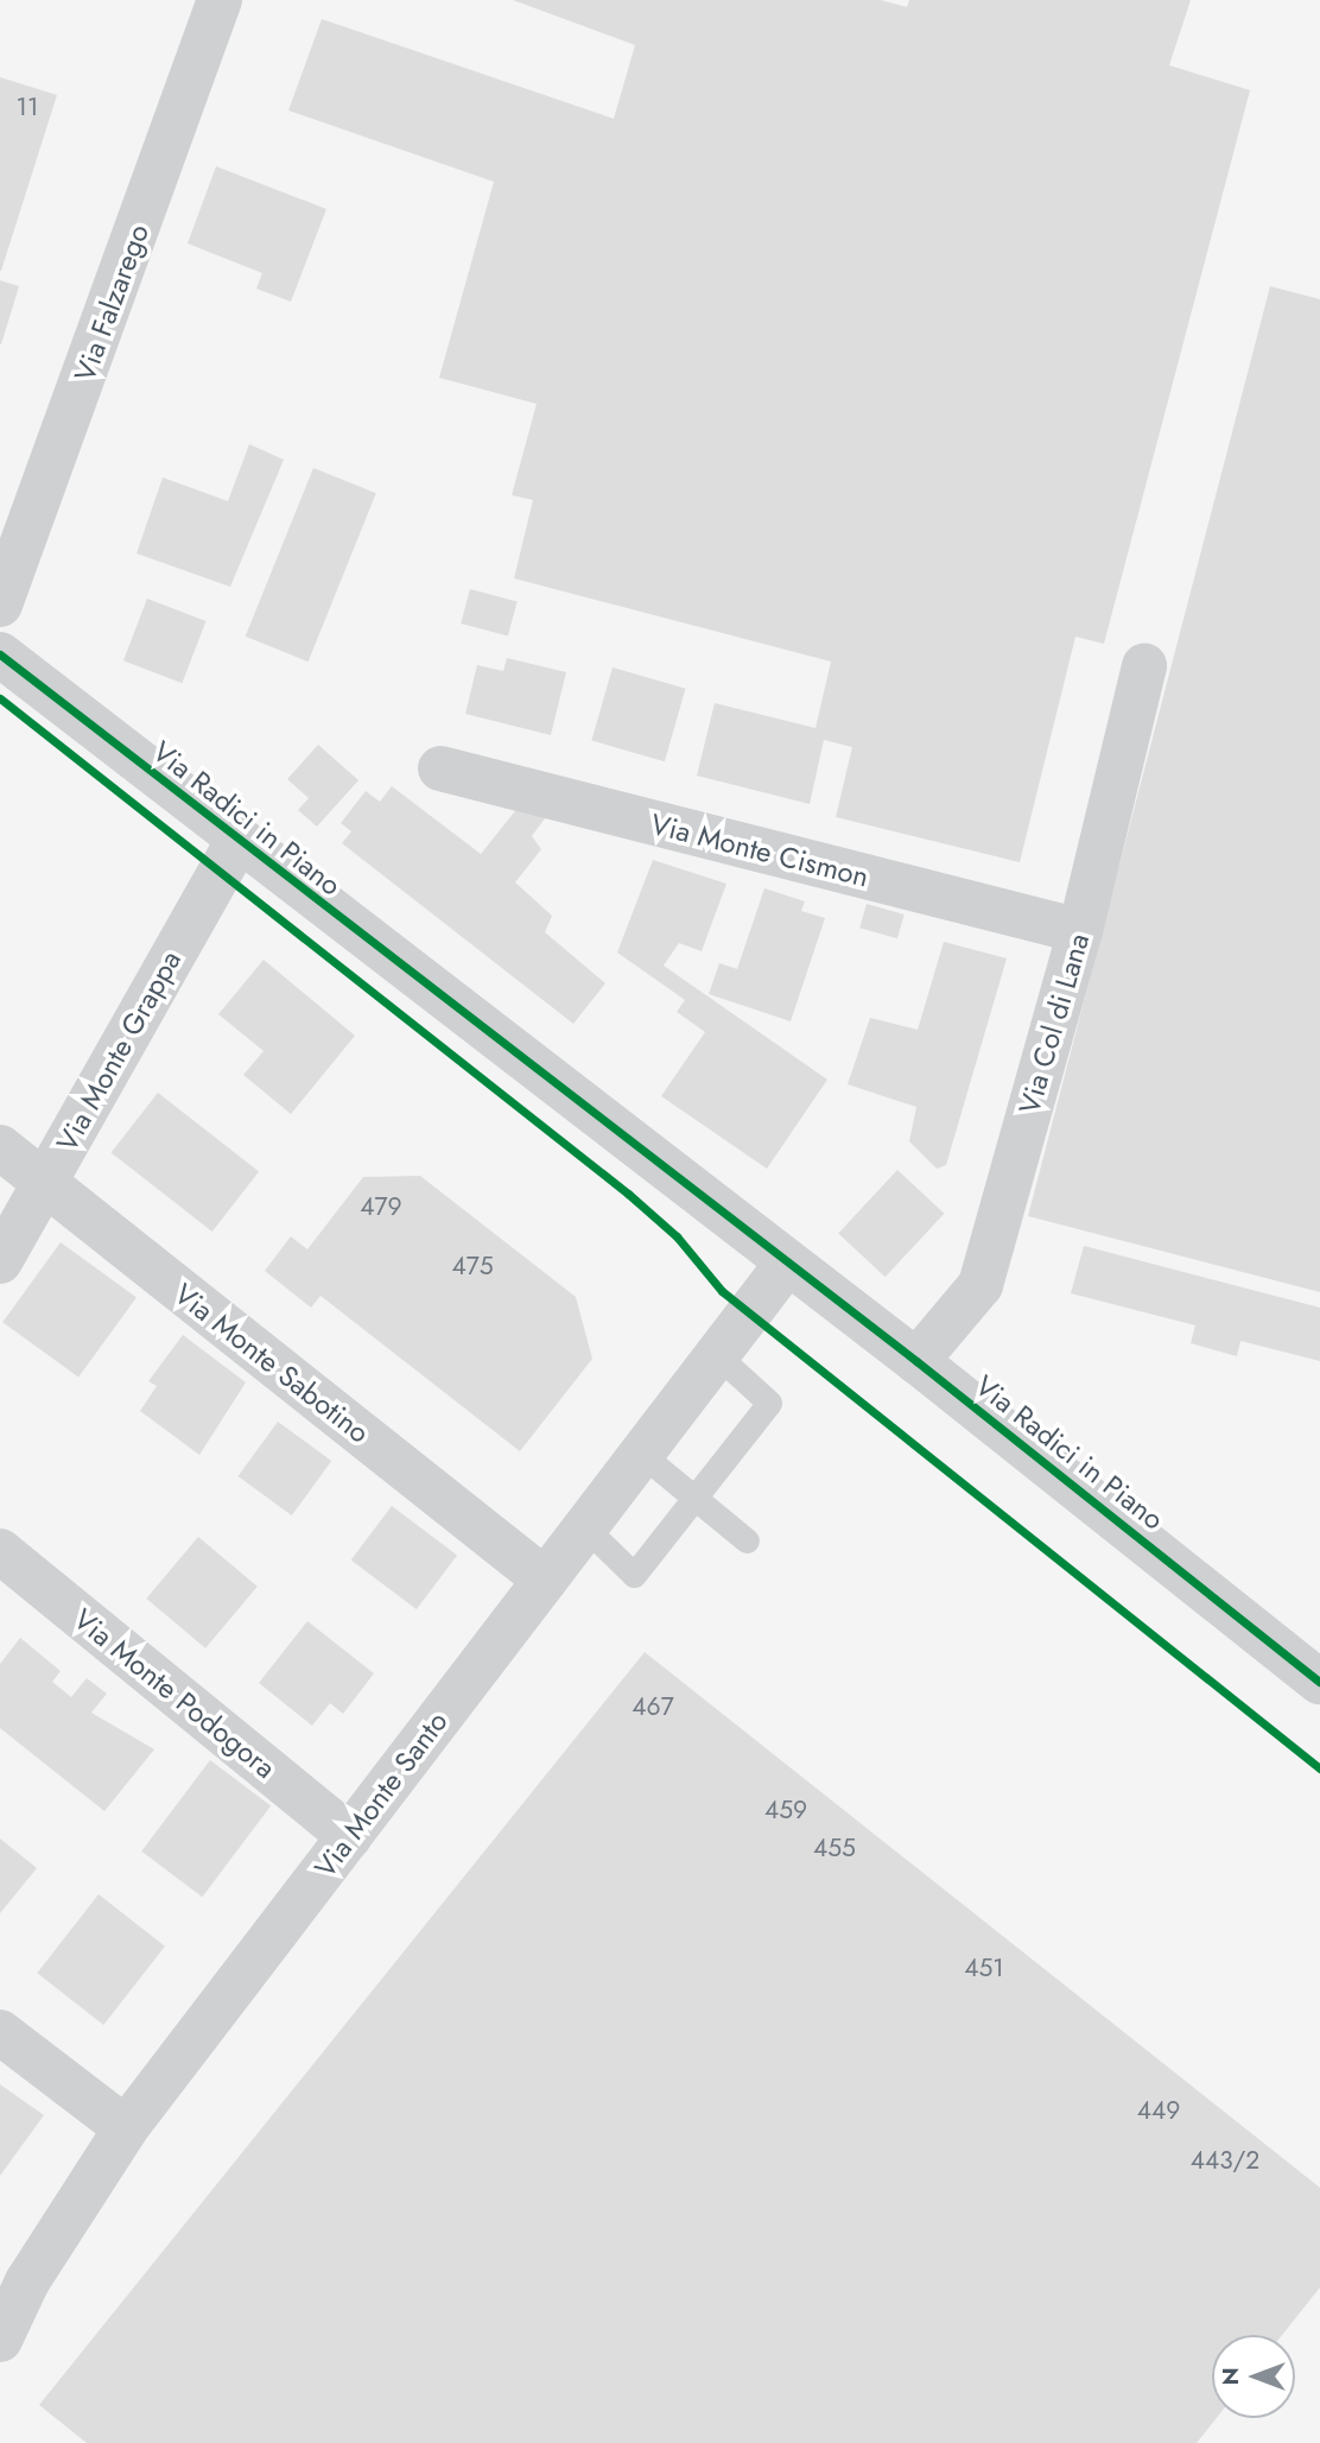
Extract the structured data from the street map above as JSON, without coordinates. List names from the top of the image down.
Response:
{
  "streets": {
    "street": [
      "Via Falzarego",
      "Via Radici in Piano",
      "Via Monte Cismon",
      "Via Col di Lana",
      "Via Monte Grappa",
      "Via Monte Sabotino",
      "Via Monte Podogora",
      "Via Monte Santo"
    ]
  },
  "crossings": [
    ["Via Radici in Piano", "Via Col di Lana"],
    ["Via Radici in Piano", "Via Monte Grappa"],
    ["Via Radici in Piano", "Via Monte Santo"],
    ["Via Monte Cismon", "Via Col di Lana"],
    ["Via Monte Grappa", "Via Monte Sabotino"],
    ["Via Monte Sabotino", "Via Monte Santo"],
    ["Via Monte Podogora", "Via Monte Santo"]
  ],
  "house_numbers": [
    "11",
    "479",
    "475",
    "467",
    "459",
    "455",
    "451",
    "449",
    "443/2"
  ],
  "north": "left"
}
